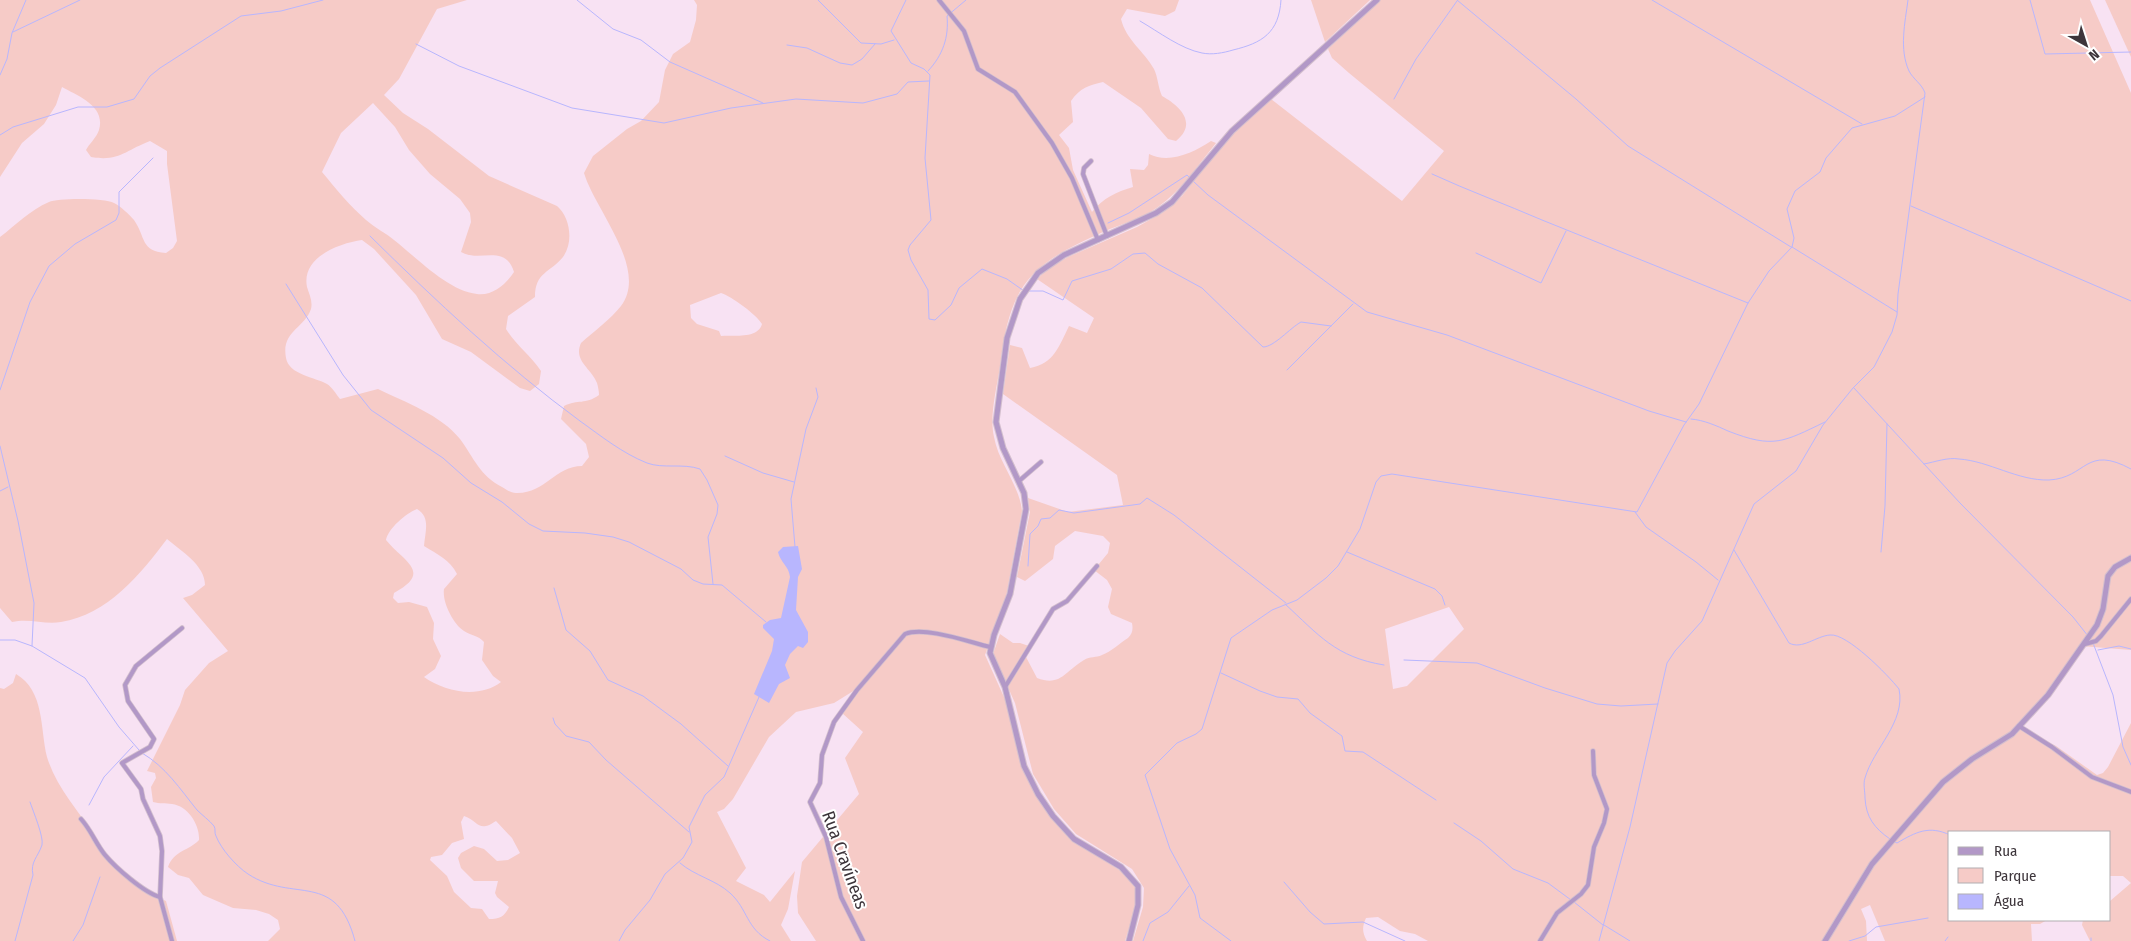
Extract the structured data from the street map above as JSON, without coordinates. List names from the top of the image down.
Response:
{
  "streets": {
    "street": ["Rua Cravíneas"]
  },
  "legend": ["Rua", "Parque", "Água"],
  "north": "bottom right"
}
